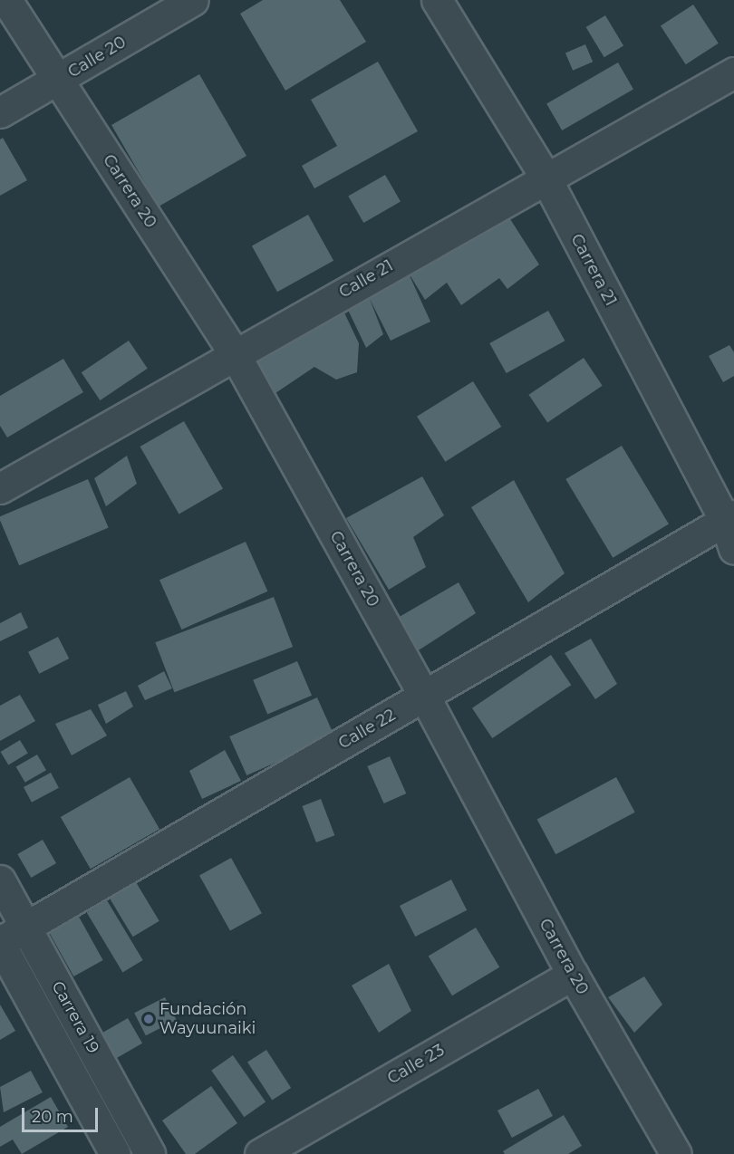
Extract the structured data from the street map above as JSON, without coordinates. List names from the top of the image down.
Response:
{
  "streets": {
    "street": [
      "Calle 20",
      "Carrera 20",
      "Carrera 21",
      "Calle 21",
      "Calle 22",
      "Carrera 19",
      "Calle 23"
    ]
  },
  "crossings": [
    ["Calle 20", "Carrera 20"],
    ["Carrera 20", "Calle 21"],
    ["Carrera 20", "Calle 22"],
    ["Carrera 20", "Calle 23"],
    ["Carrera 21", "Calle 21"],
    ["Carrera 21", "Calle 22"],
    ["Calle 22", "Carrera 19"]
  ],
  "places": ["Fundación Wayuunaiki"],
  "scale_bar": "20 m"
}
